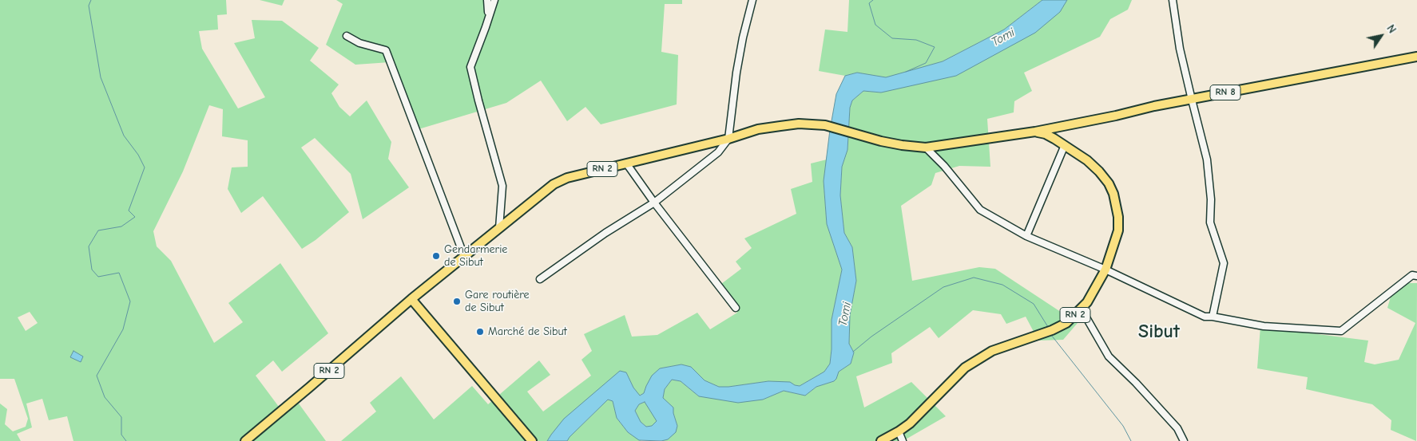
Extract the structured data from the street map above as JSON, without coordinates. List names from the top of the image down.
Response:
{
  "streets": {
    "main road": ["RN 8", "RN 2"]
  },
  "crossings": [
    ["RN 8", "RN 2"]
  ],
  "districts": ["Sibut"],
  "water": ["Tomi"],
  "places": ["Gendarmerie de Sibut", "Gare routière de Sibut", "Marché de Sibut"],
  "north": "top right"
}
